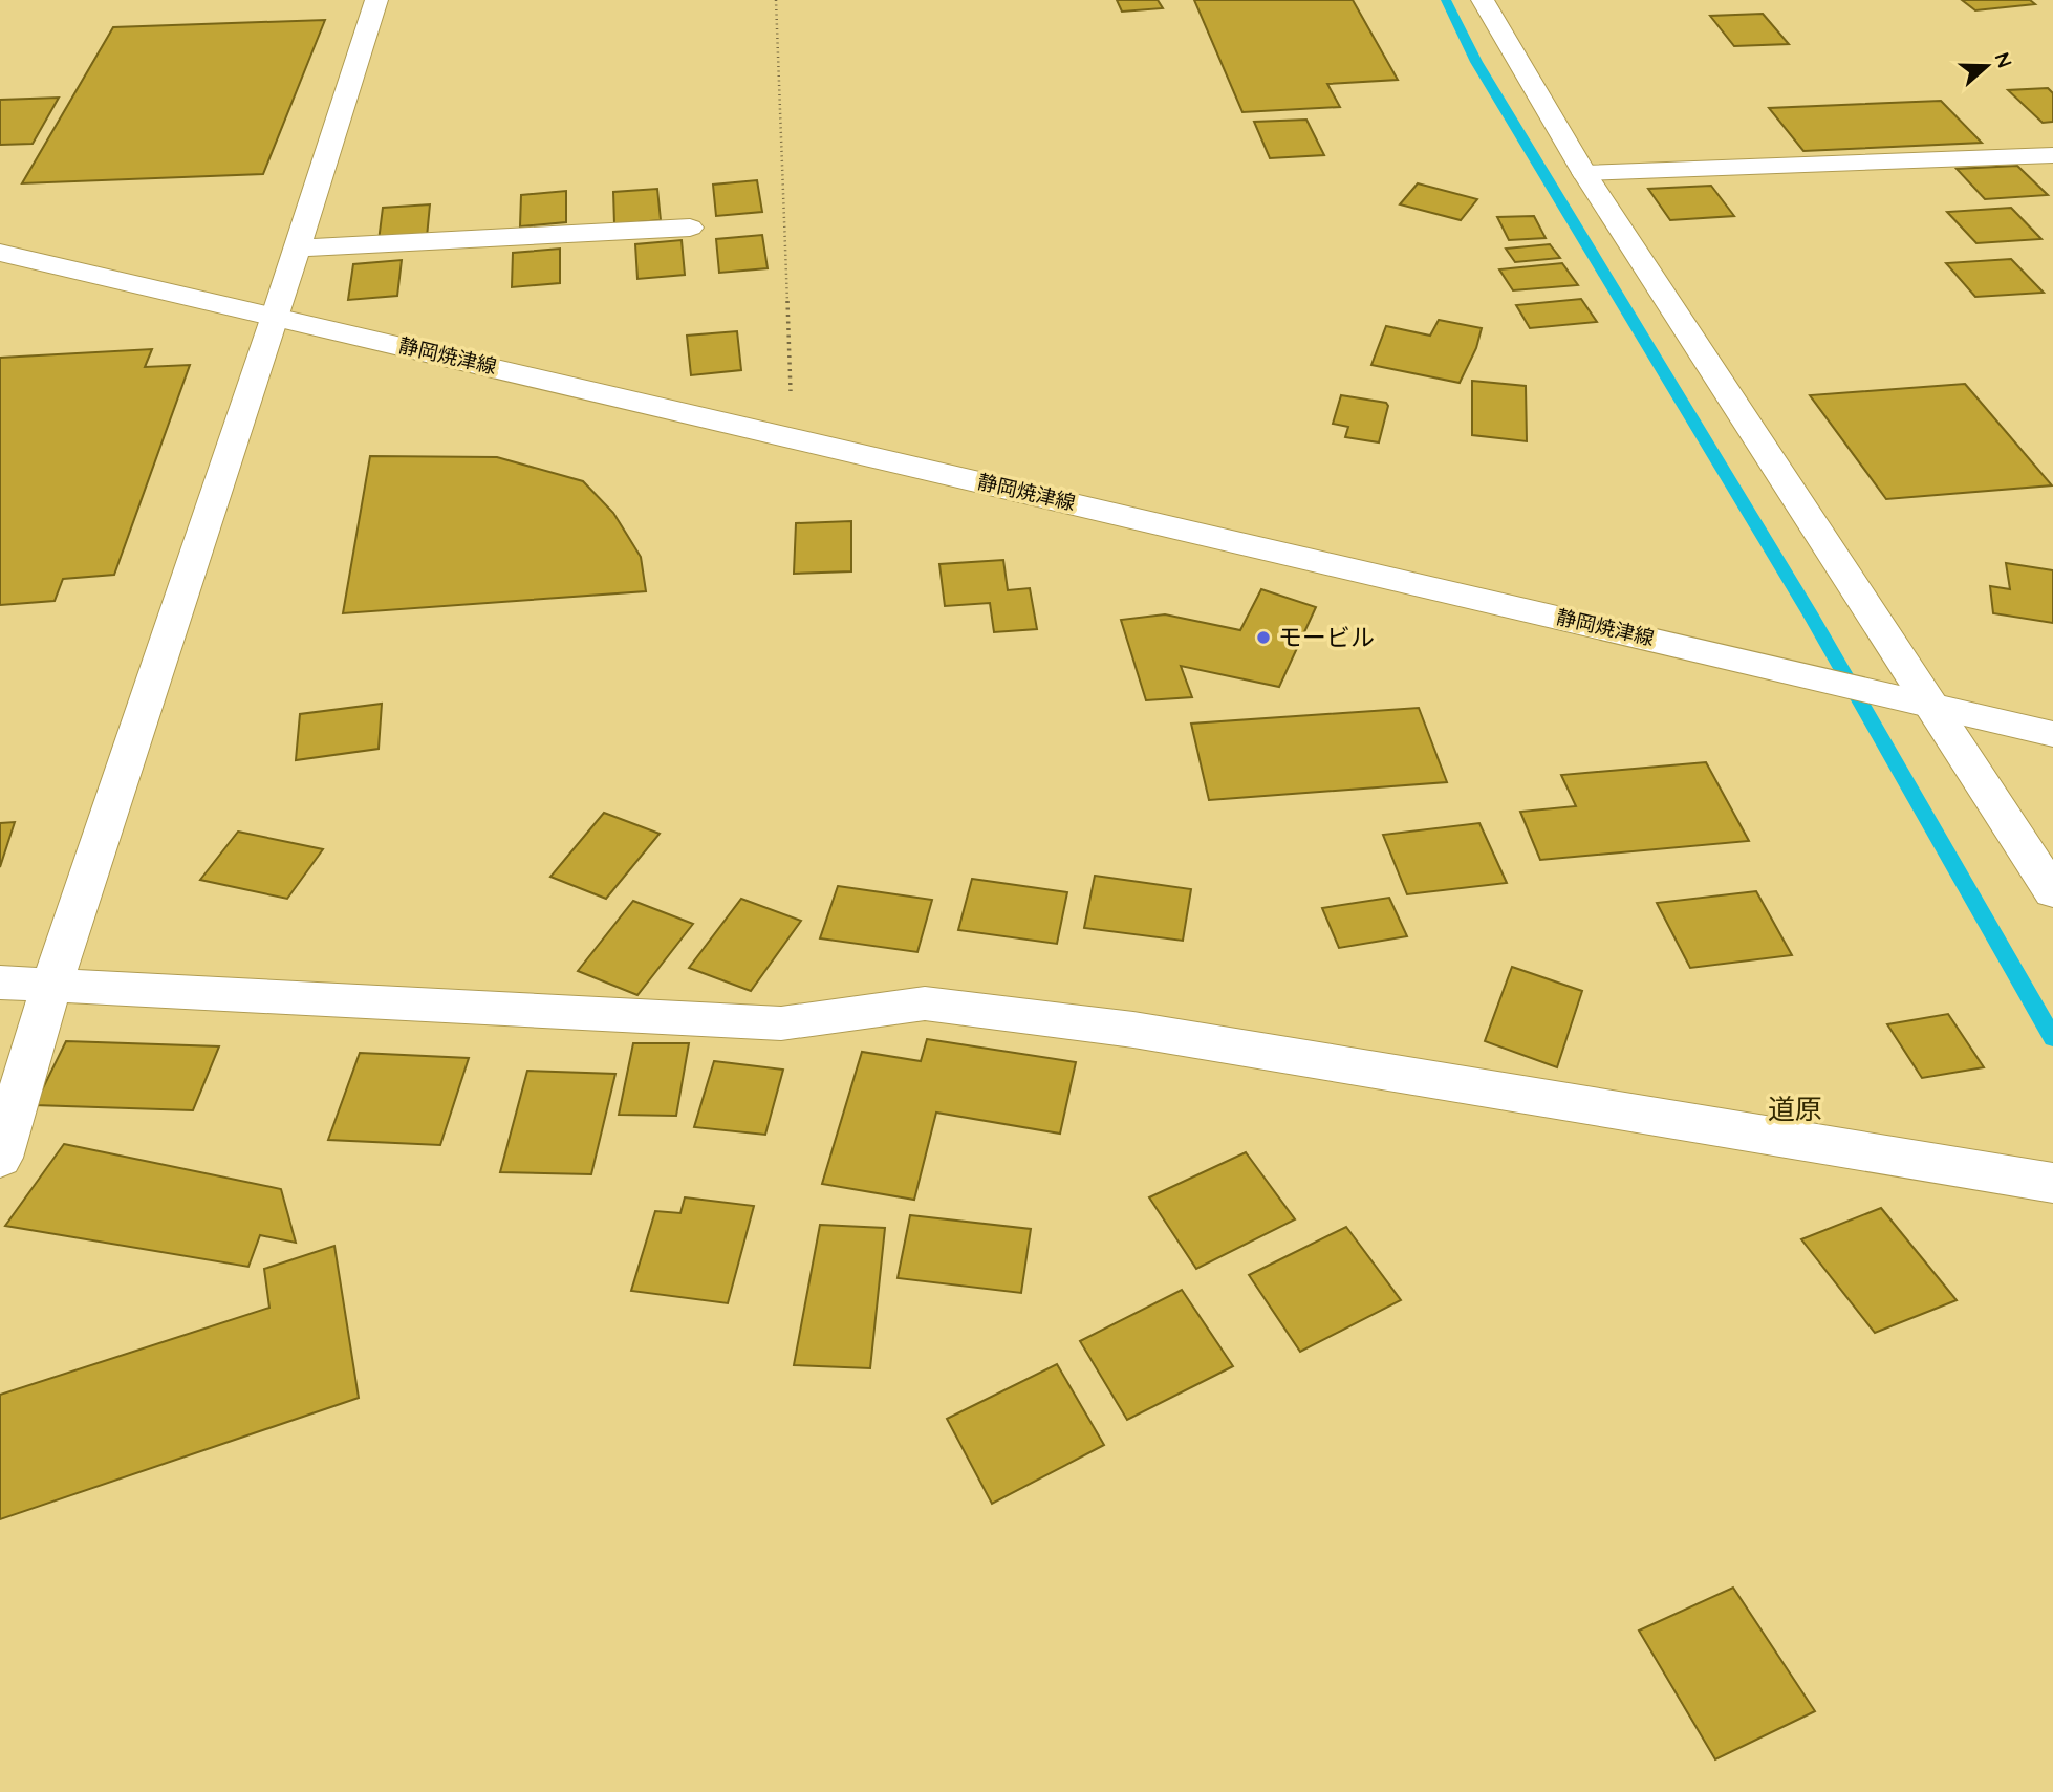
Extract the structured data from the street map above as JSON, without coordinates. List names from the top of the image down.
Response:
{
  "streets": {
    "street": ["静岡焼津線"]
  },
  "districts": ["道原"],
  "places": ["モービル"],
  "north": "right"
}
